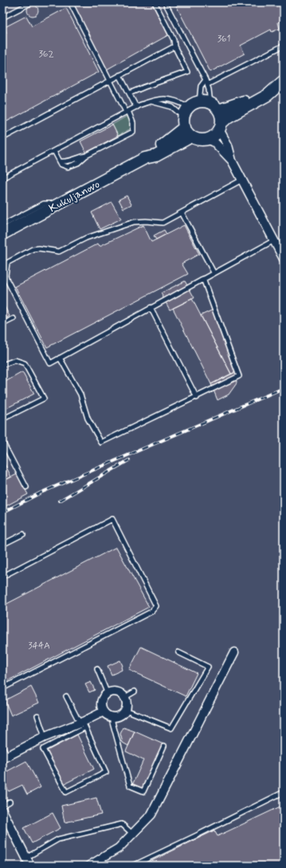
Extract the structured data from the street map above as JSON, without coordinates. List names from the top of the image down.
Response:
{
  "streets": {
    "main road": ["Kukuljanovo"]
  },
  "house_numbers": ["361", "362", "344A"]
}
